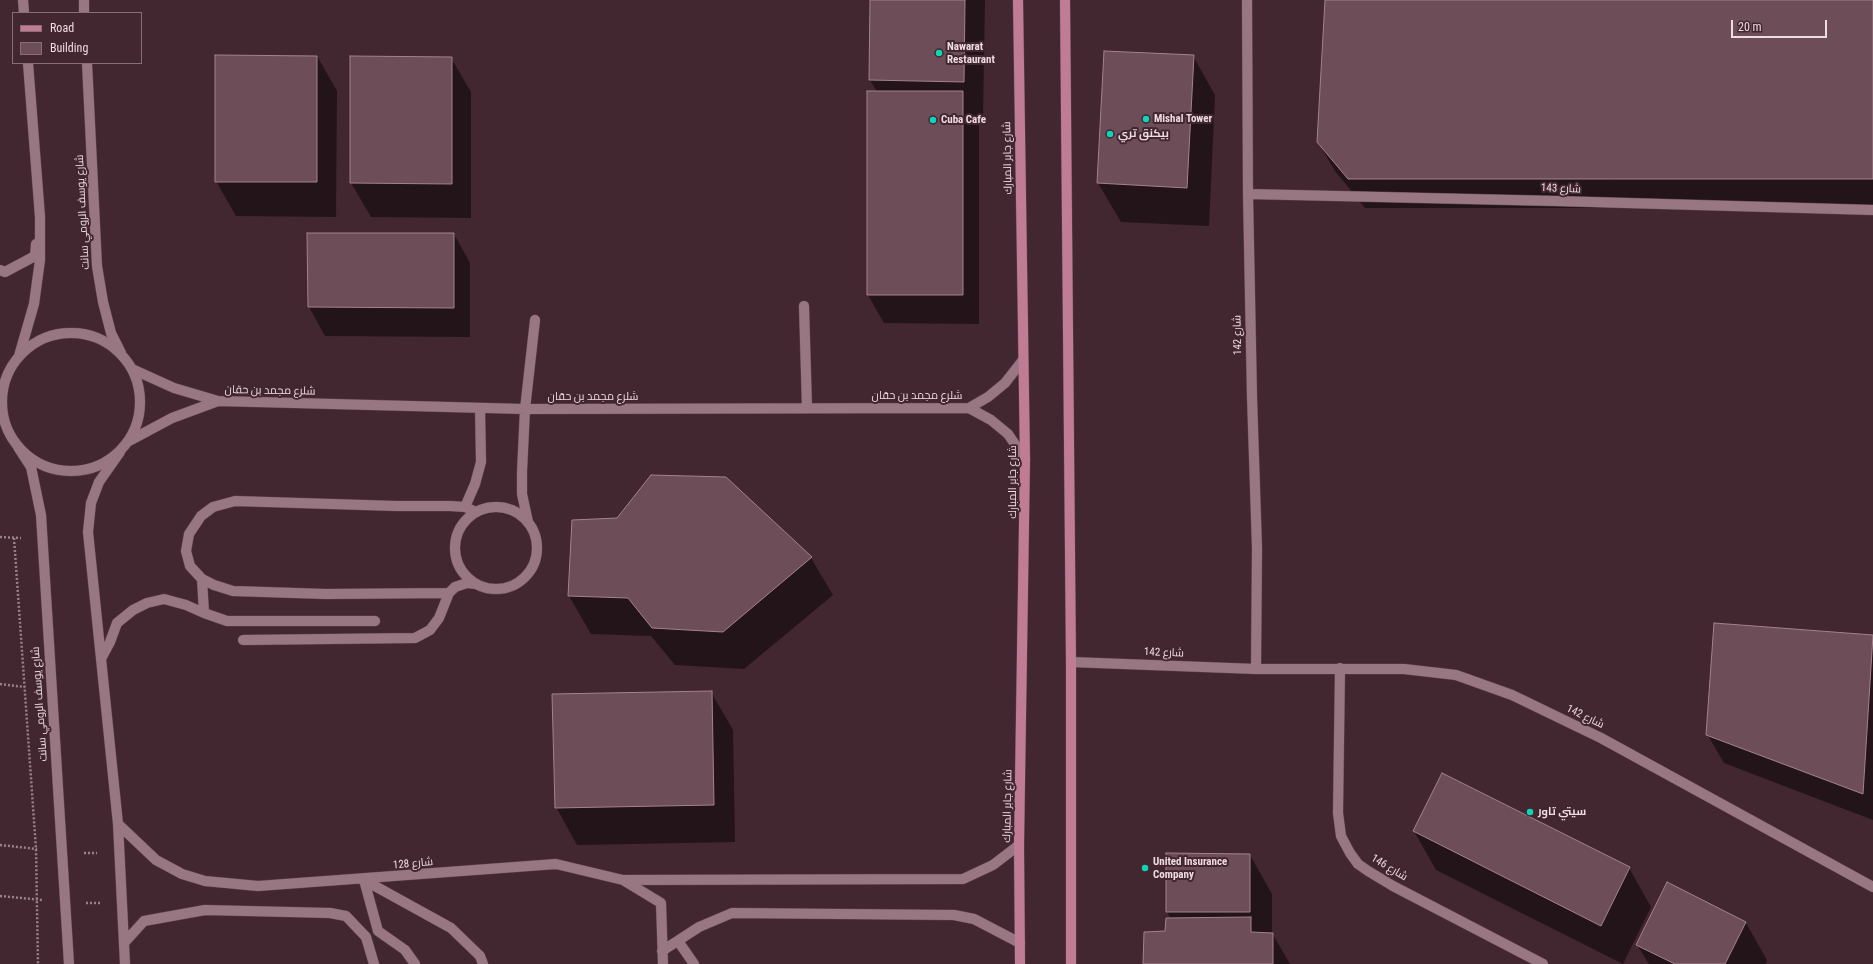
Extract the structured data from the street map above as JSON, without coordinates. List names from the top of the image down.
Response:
{
  "streets": {
    "main road": ["شارع جابر المبارك"],
    "street": [
      "شارع 143",
      "شارع يوسف الرومي سانت",
      "شارع 142",
      "شلرع مجمد بن حقان",
      "شارع 128",
      "شارع 146"
    ]
  },
  "crossings": [
    ["شارع جابر المبارك", "شلرع مجمد بن حقان"],
    ["شارع 143", "شارع 142"],
    ["شارع يوسف الرومي سانت", "شلرع مجمد بن حقان"],
    ["شارع 142", "شارع 146"]
  ],
  "places": [
    "Nawarat Restaurant",
    "Mishal Tower",
    "Cuba Cafe",
    "بيكنق تري",
    "سيتي تاور",
    "United Insurance Company"
  ],
  "legend": ["Road", "Building"],
  "scale_bar": "20 m"
}
